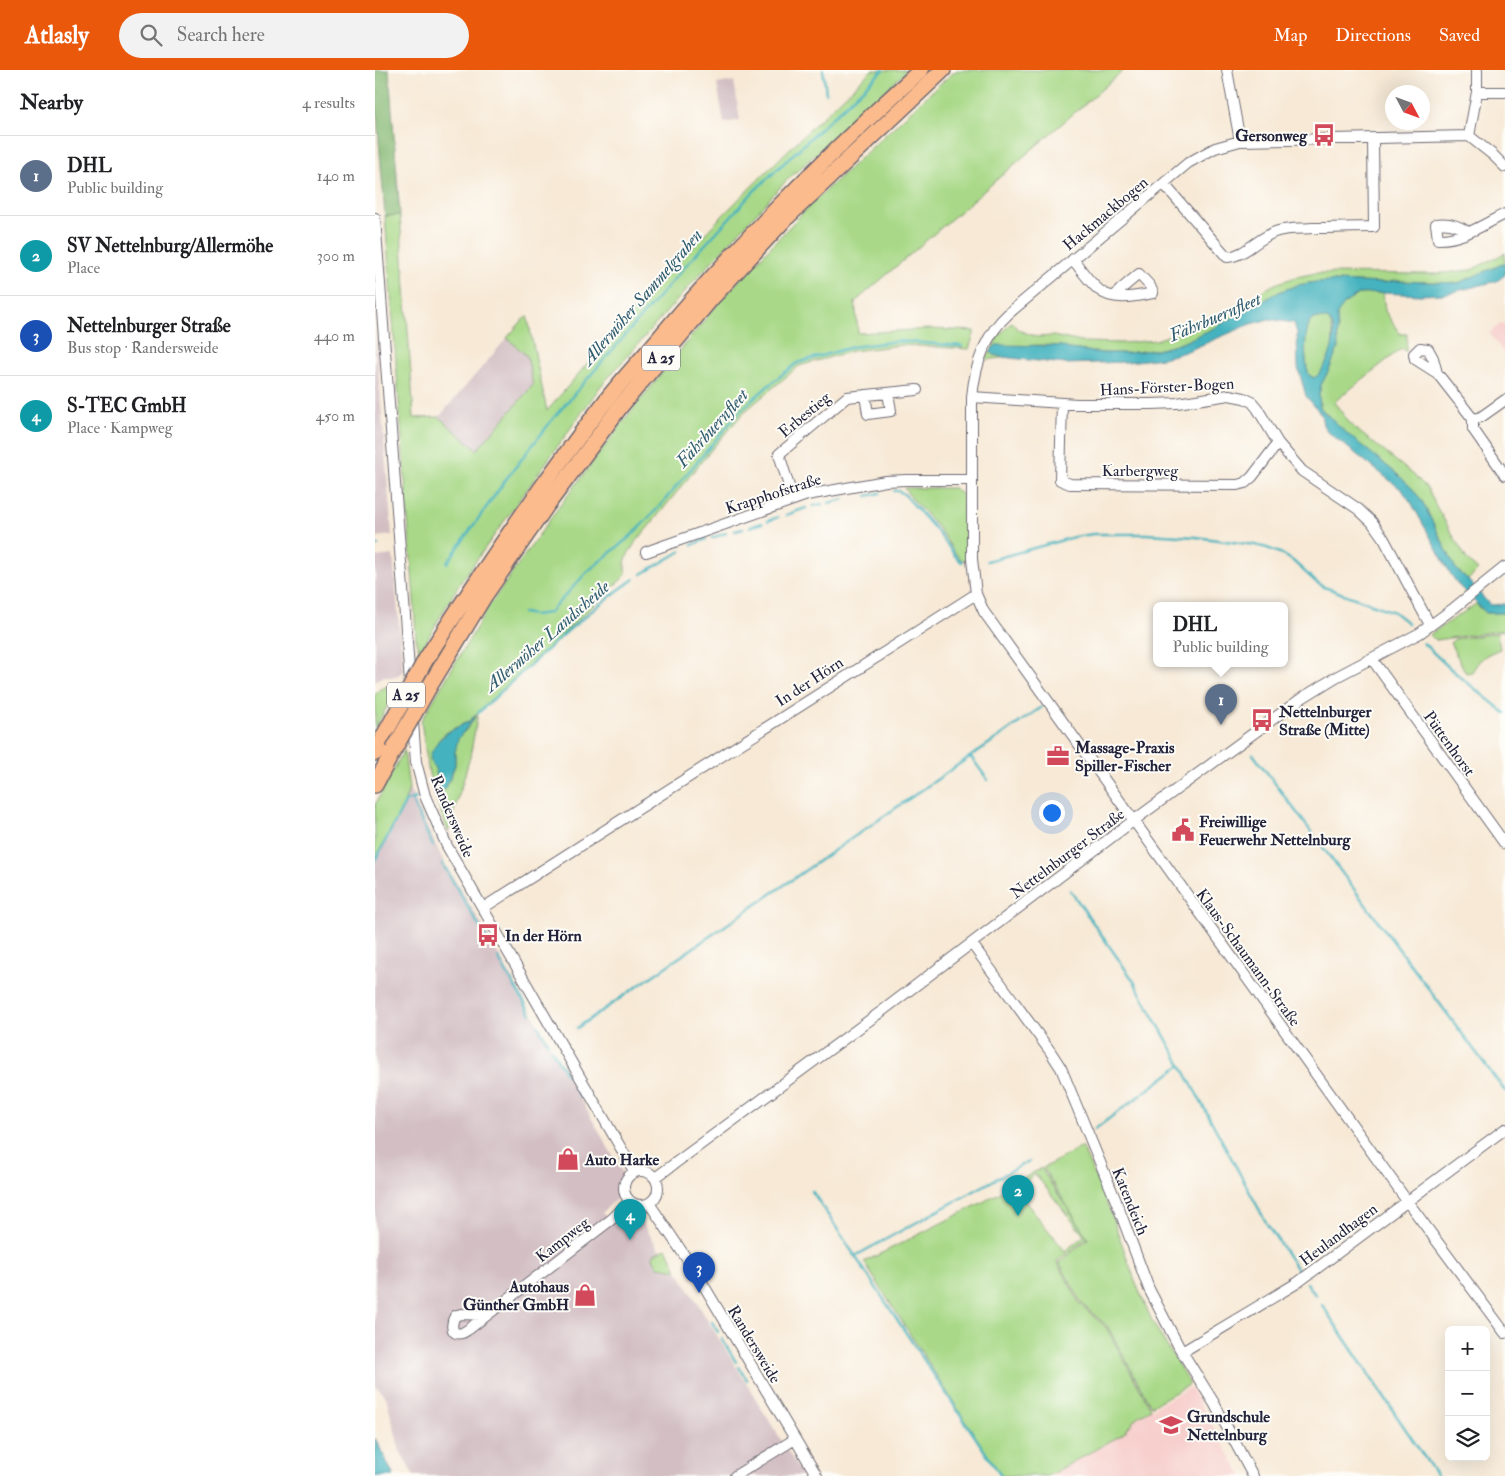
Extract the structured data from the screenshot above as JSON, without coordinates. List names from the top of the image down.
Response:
{
  "streets": {
    "highway": ["A 25"],
    "street": [
      "Hackmackbogen",
      "Hans-Förster-Bogen",
      "Erbestieg",
      "Karbergweg",
      "Krapphofstraße",
      "In der Hörn",
      "Püttenhorst",
      "Randersweide",
      "Nettelnburger Straße",
      "Klaus-Schaumann-Straße",
      "Katendeich",
      "Heulandhagen",
      "Kampweg"
    ]
  },
  "crossings": [
    ["Hackmackbogen", "Hans-Förster-Bogen"],
    ["Hackmackbogen", "Krapphofstraße"],
    ["Hackmackbogen", "In der Hörn"],
    ["Hackmackbogen", "Klaus-Schaumann-Straße"],
    ["Hans-Förster-Bogen", "Karbergweg"],
    ["Hans-Förster-Bogen", "Nettelnburger Straße"],
    ["Erbestieg", "Krapphofstraße"],
    ["In der Hörn", "Randersweide"],
    ["In der Hörn", "Klaus-Schaumann-Straße"],
    ["Püttenhorst", "Nettelnburger Straße"],
    ["Randersweide", "Nettelnburger Straße"],
    ["Randersweide", "Kampweg"],
    ["Nettelnburger Straße", "Klaus-Schaumann-Straße"],
    ["Nettelnburger Straße", "Katendeich"],
    ["Nettelnburger Straße", "Kampweg"],
    ["Klaus-Schaumann-Straße", "Heulandhagen"],
    ["Katendeich", "Heulandhagen"]
  ],
  "water": ["Allermöher Sammelgraben", "Fährbuernfleet", "Allermöher Landscheide"],
  "places": {
    "bus stop": ["Gersonweg", "Nettelnburger Straße (Mitte)", "In der Hörn"],
    "office": ["Massage-Praxis Spiller-Fischer"],
    "public building": ["Freiwillige Feuerwehr Nettelnburg"],
    "shop": ["Auto Harke", "Autohaus Günther GmbH"],
    "school or university": ["Grundschule Nettelnburg"]
  },
  "north": "bottom right",
  "page": {
    "header": "Atlasly",
    "search": "Search here",
    "nav": ["Map", "Directions", "Saved"],
    "heading": ["Nearby", "4 results"],
    "list": [
      {
        "mark": "1",
        "name": "DHL",
        "note": "Public building",
        "value": "140 m"
      },
      {
        "mark": "2",
        "name": "SV Nettelnburg/Allermöhe",
        "note": "Place",
        "value": "300 m"
      },
      {
        "mark": "3",
        "name": "Nettelnburger Straße",
        "note": "Bus stop · Randersweide",
        "value": "440 m"
      },
      {
        "mark": "4",
        "name": "S-TEC GmbH",
        "note": "Place · Kampweg",
        "value": "450 m"
      }
    ],
    "popup": ["DHL", "Public building"],
    "pins": [
      "1",
      "2",
      "4",
      "3"
    ],
    "map_buttons": ["+", "−"]
  }
}
